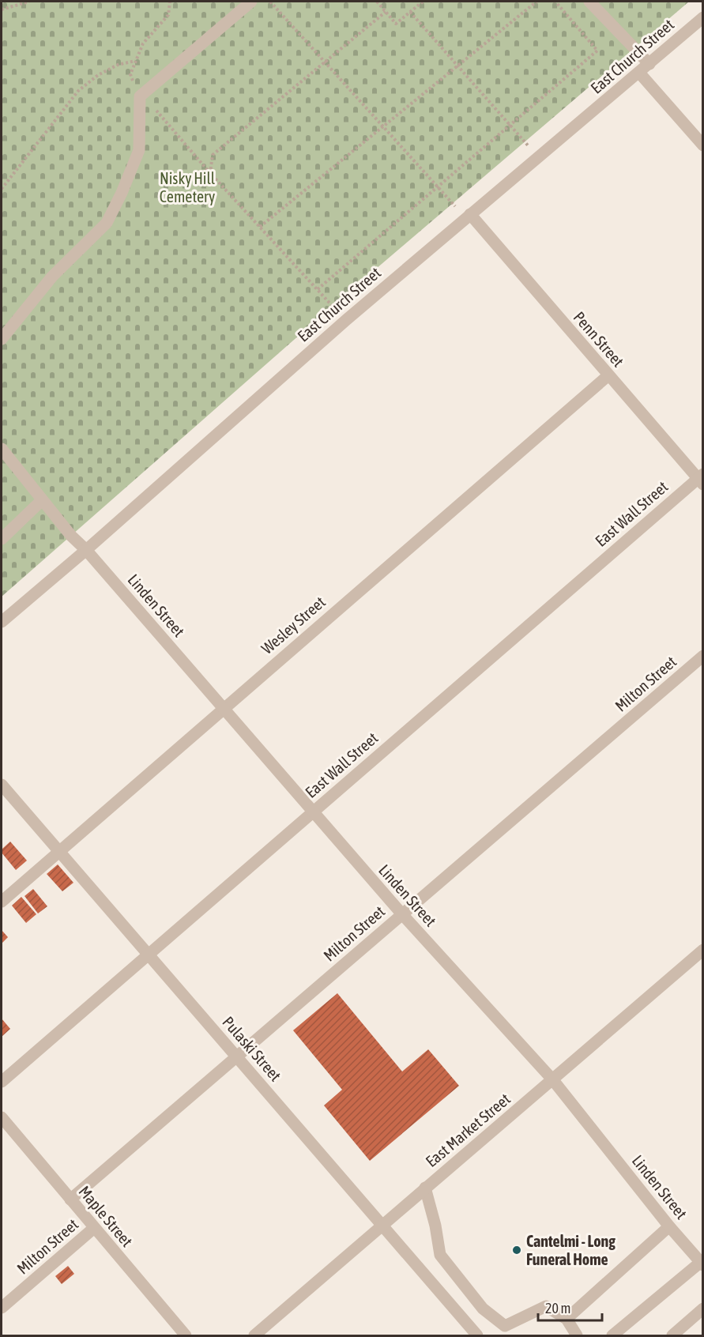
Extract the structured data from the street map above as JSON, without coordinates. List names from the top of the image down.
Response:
{
  "streets": {
    "street": [
      "East Church Street",
      "Penn Street",
      "East Wall Street",
      "Linden Street",
      "Wesley Street",
      "Milton Street",
      "Pulaski Street",
      "East Market Street",
      "Maple Street"
    ]
  },
  "crossings": [
    ["East Church Street", "Penn Street"],
    ["East Church Street", "Linden Street"],
    ["Penn Street", "East Wall Street"],
    ["Penn Street", "Wesley Street"],
    ["East Wall Street", "Linden Street"],
    ["East Wall Street", "Pulaski Street"],
    ["Linden Street", "Wesley Street"],
    ["Linden Street", "Milton Street"],
    ["Linden Street", "East Market Street"],
    ["Wesley Street", "Pulaski Street"],
    ["Milton Street", "Pulaski Street"],
    ["Milton Street", "Maple Street"],
    ["Pulaski Street", "East Market Street"]
  ],
  "parks": ["Nisky Hill Cemetery"],
  "places": ["Cantelmi - Long Funeral Home"],
  "scale_bar": "20 m"
}
